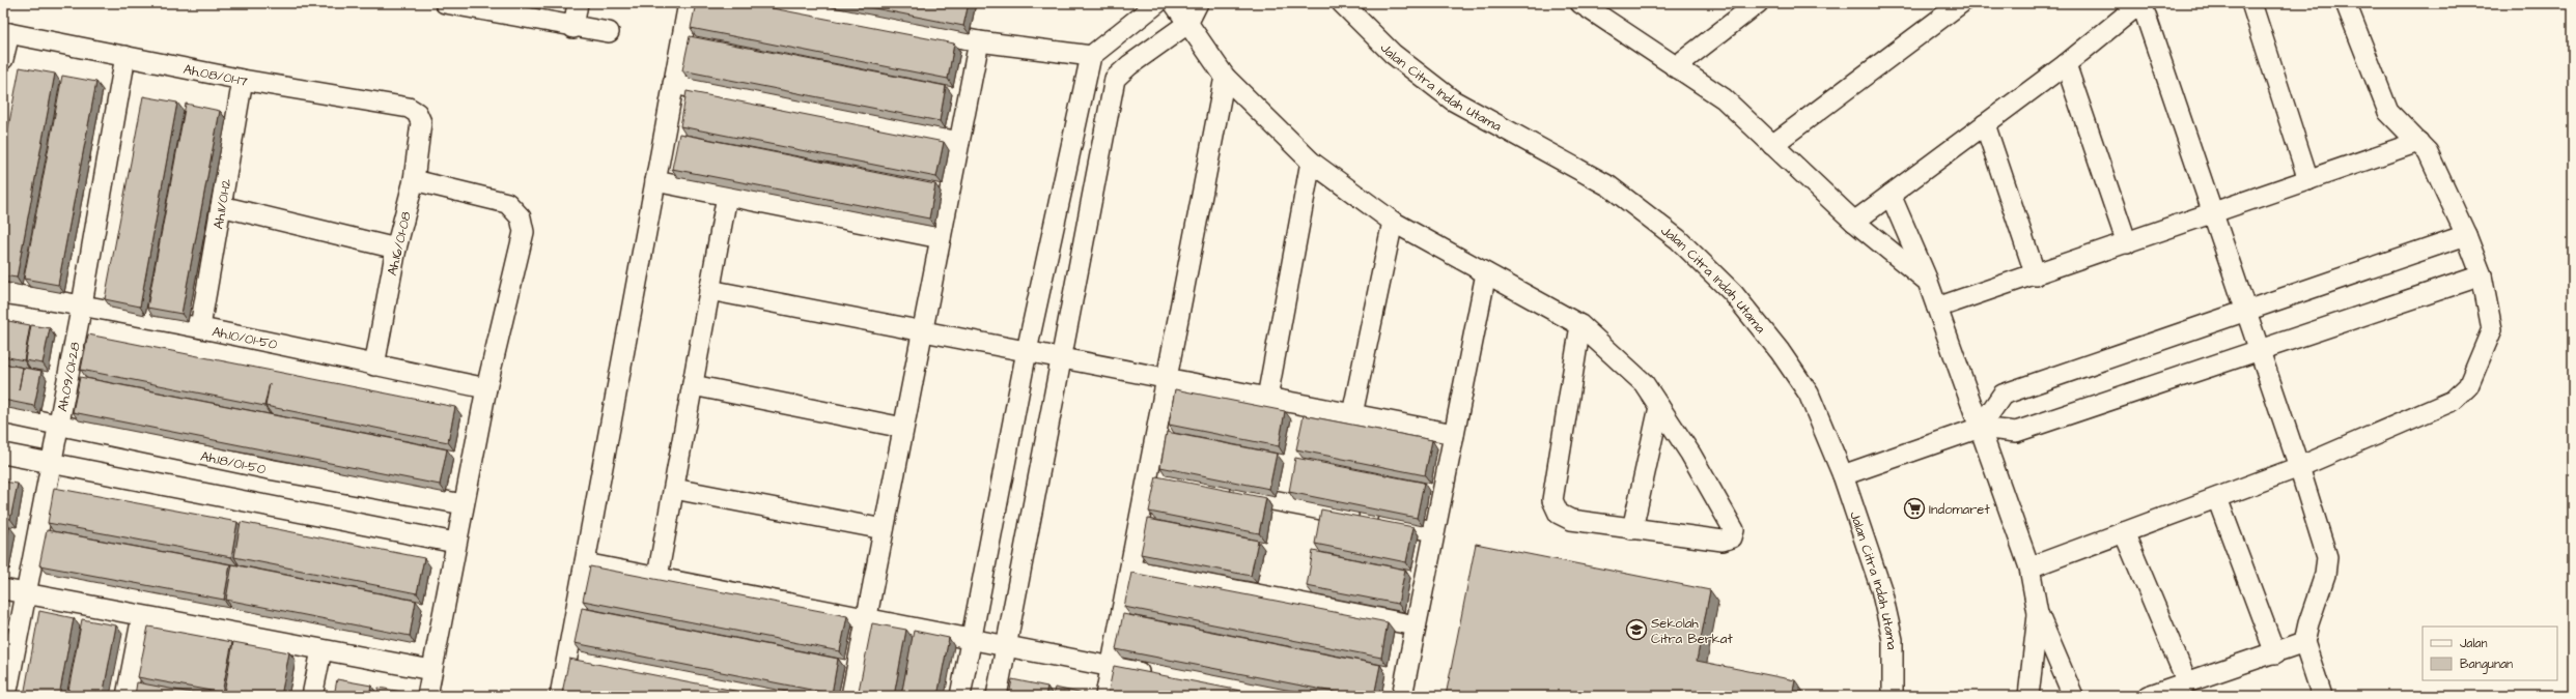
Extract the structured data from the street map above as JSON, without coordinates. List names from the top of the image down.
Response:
{
  "streets": {
    "street": [
      "Ah.08/01-17",
      "Jalan Citra Indah Utama",
      "Ah.11/01-12",
      "Ah.16/01-08",
      "Ah.10/01-50",
      "Ah.09/01-28",
      "Ah.18/01-50"
    ]
  },
  "crossings": [
    ["Ah.08/01-17", "Ah.11/01-12"],
    ["Ah.08/01-17", "Ah.16/01-08"],
    ["Ah.08/01-17", "Ah.09/01-28"],
    ["Ah.11/01-12", "Ah.10/01-50"],
    ["Ah.16/01-08", "Ah.10/01-50"],
    ["Ah.10/01-50", "Ah.09/01-28"],
    ["Ah.09/01-28", "Ah.18/01-50"]
  ],
  "places": {
    "supermarket": ["Indomaret"],
    "school or university": ["Sekolah Citra Berkat"]
  },
  "legend": ["Jalan", "Bangunan"]
}
